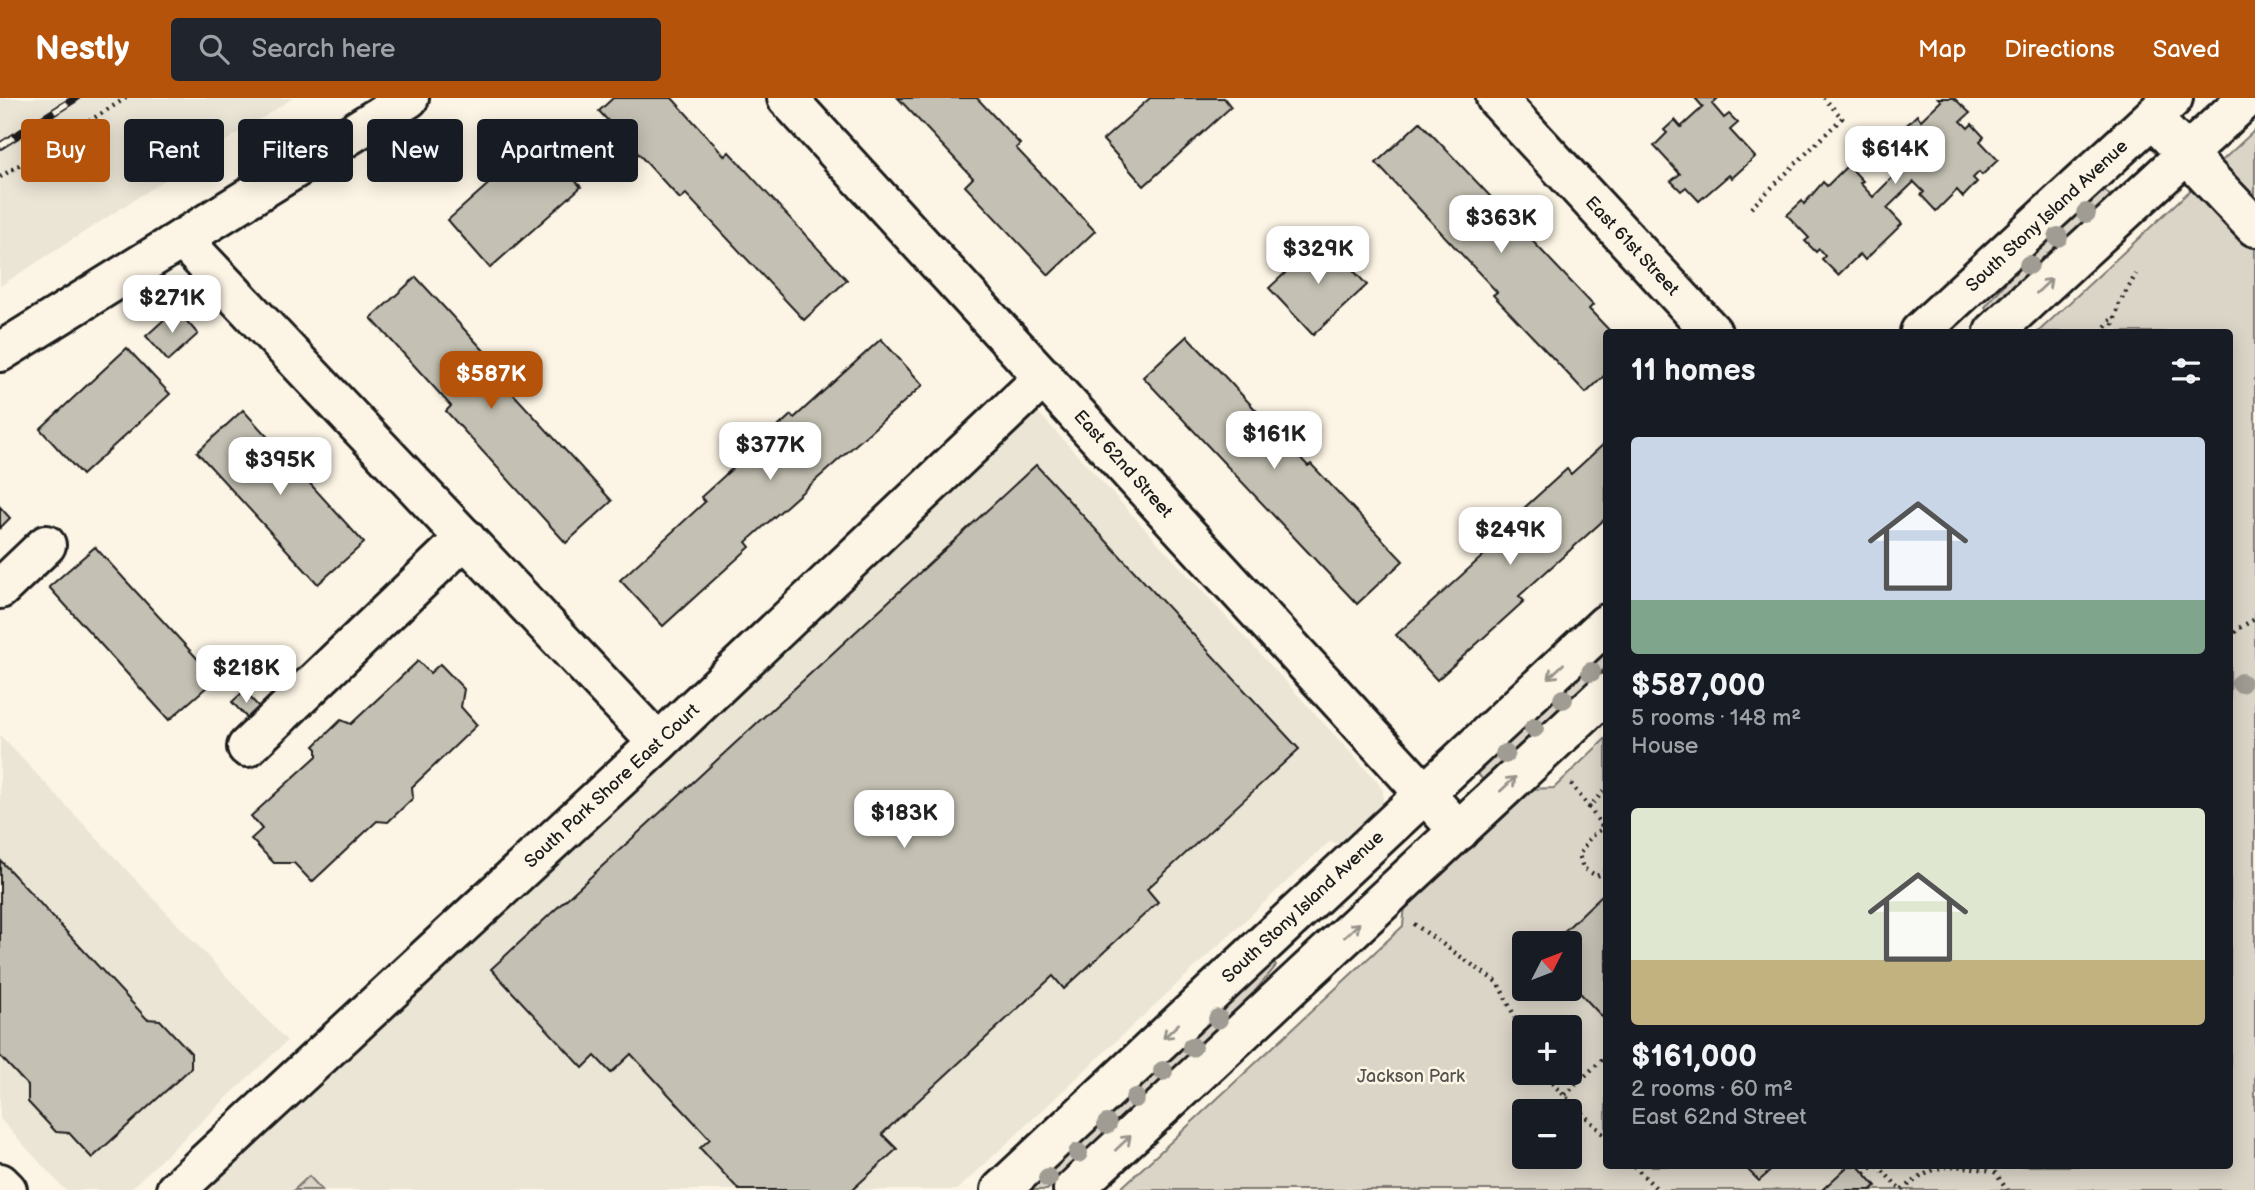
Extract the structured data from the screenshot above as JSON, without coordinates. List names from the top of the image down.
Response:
{
  "streets": {
    "street": [
      "South Stony Island Avenue",
      "East 61st Street",
      "East 62nd Street",
      "South Park Shore East Court"
    ]
  },
  "crossings": [
    ["South Stony Island Avenue", "East 62nd Street"],
    ["East 62nd Street", "South Park Shore East Court"]
  ],
  "parks": ["Jackson Park"],
  "north": "top right",
  "page": {
    "header": "Nestly",
    "search": "Search here",
    "nav": ["Map", "Directions", "Saved"],
    "chip": [
      "Buy",
      "Rent",
      "Filters",
      "New",
      "Apartment"
    ],
    "price": [
      "$614K",
      "$363K",
      "$329K",
      "$271K",
      "$587K",
      "$161K",
      "$377K",
      "$395K",
      "$249K",
      "$218K",
      "$183K"
    ],
    "heading": "11 homes",
    "list": [
      {
        "name": "$587,000",
        "note": "5 rooms · 148 m² · House"
      },
      {
        "name": "$161,000",
        "note": "2 rooms · 60 m² · East 62nd Street"
      }
    ],
    "map_buttons": ["+", "−"]
  }
}
